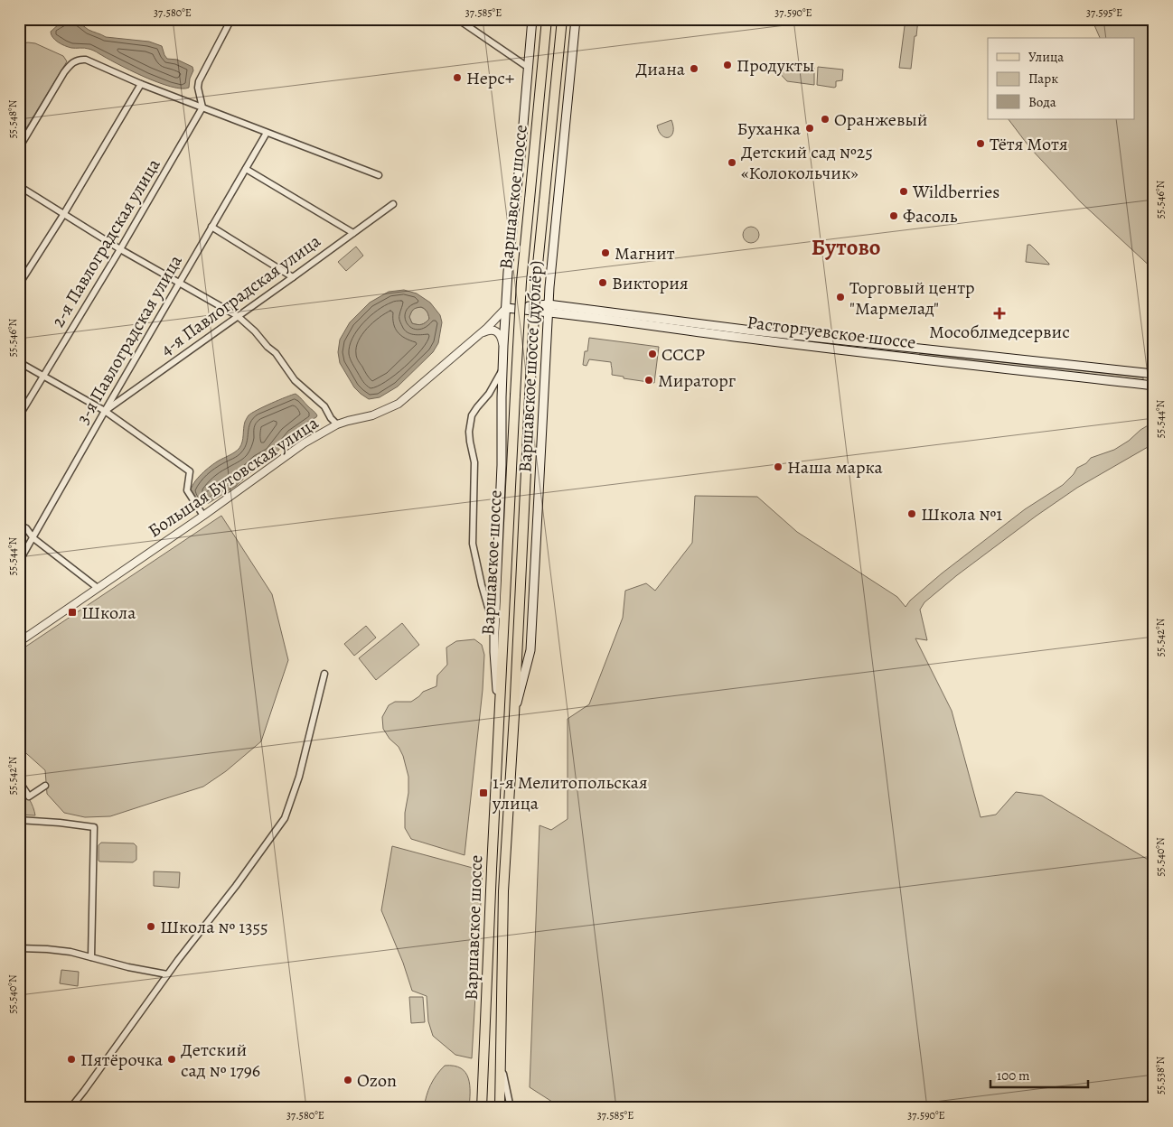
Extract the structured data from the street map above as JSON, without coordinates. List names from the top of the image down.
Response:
{
  "streets": {
    "main road": ["Варшавское шоссе", "Расторгуевское шоссе", "Варшавское шоссе (дублёр)"],
    "street": [
      "2-я Павлоградская улица",
      "4-я Павлоградская улица",
      "3-я Павлоградская улица",
      "Большая Бутовская улица"
    ]
  },
  "crossings": [
    ["Варшавское шоссе", "Варшавское шоссе (дублёр)"],
    ["4-я Павлоградская улица", "3-я Павлоградская улица"],
    ["Расторгуевское шоссе", "Варшавское шоссе (дублёр)"],
    ["Варшавское шоссе (дублёр)", "Большая Бутовская улица"]
  ],
  "districts": ["Бутово"],
  "places": {
    "other": [
      "Продукты",
      "Диана",
      "Нерс+",
      "Оранжевый",
      "Буханка",
      "Тётя Мотя",
      "Детский сад №25 «Колокольчик»",
      "Wildberries",
      "Фасоль",
      "Магнит",
      "Виктория",
      "Торговый центр \"Мармелад\"",
      "СССР",
      "Мираторг",
      "Наша марка",
      "Школа №1",
      "Школа № 1355",
      "Пятёрочка",
      "Детский сад № 1796",
      "Ozon"
    ],
    "health": ["Мособлмедсервис"],
    "transit": ["Школа", "1-я Мелитопольская улица"]
  },
  "legend": ["Улица", "Парк", "Вода"],
  "scale_bar": "100 m",
  "coordinates": [
    "37.580°E",
    "37.585°E",
    "37.590°E",
    "37.595°E",
    "55.548°N",
    "55.546°N",
    "55.544°N",
    "55.542°N",
    "55.540°N",
    "55.538°N"
  ]
}
